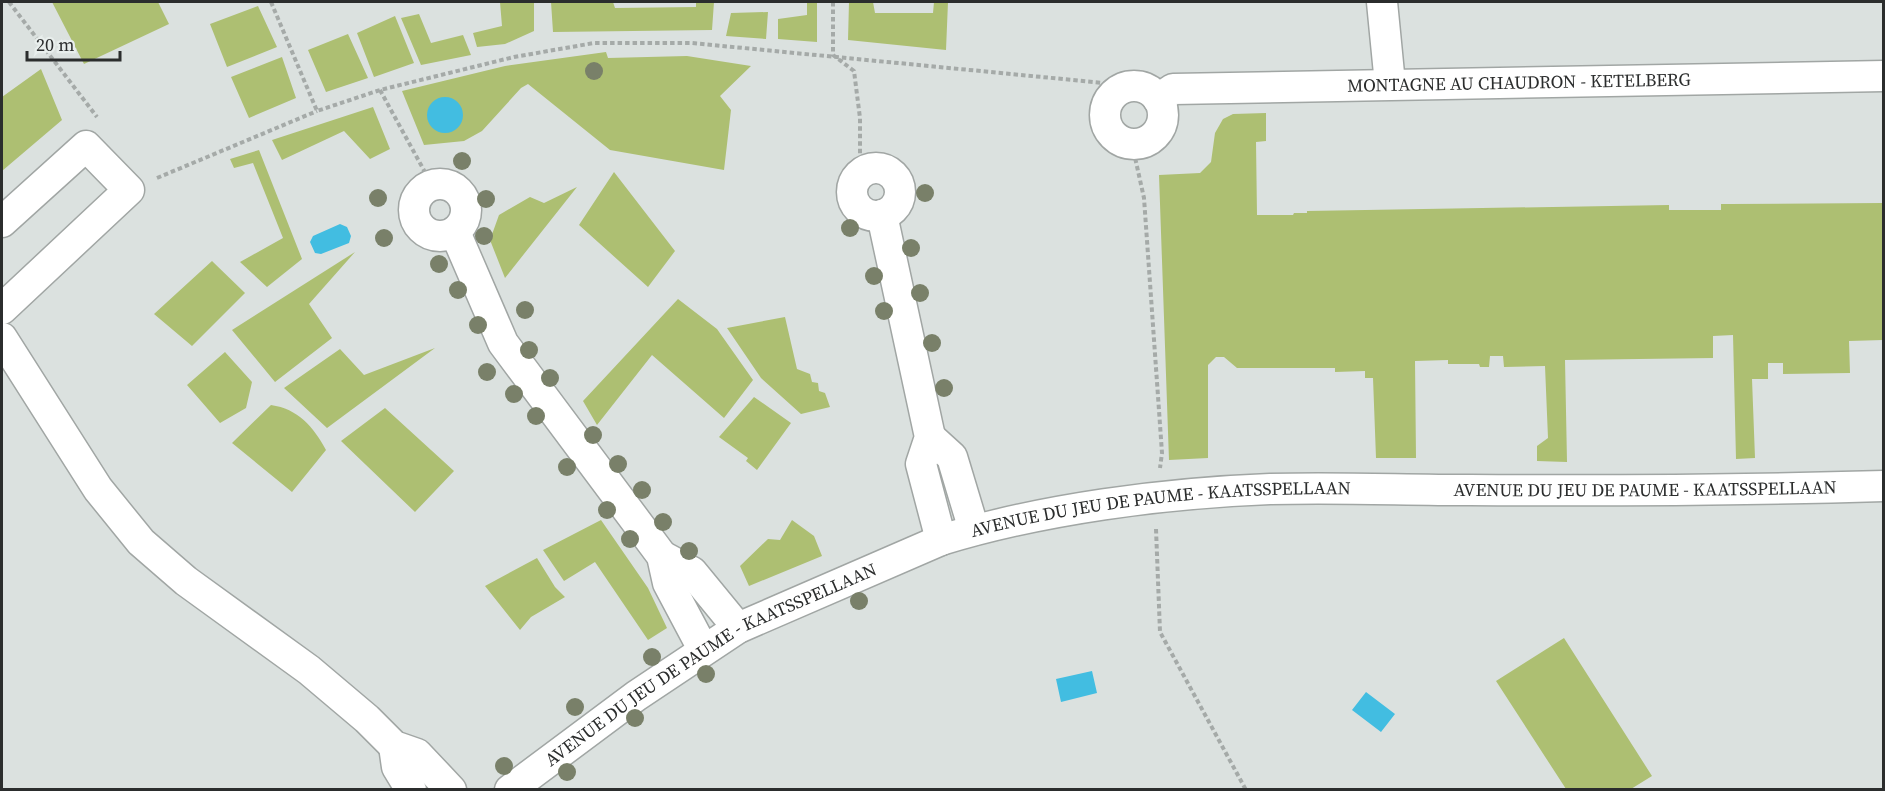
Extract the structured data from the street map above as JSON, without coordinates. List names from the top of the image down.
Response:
{
  "streets": {
    "street": ["MONTAGNE AU CHAUDRON - KETELBERG", "AVENUE DU JEU DE PAUME - KAATSSPELLAAN"]
  },
  "scale_bar": "20 m"
}
